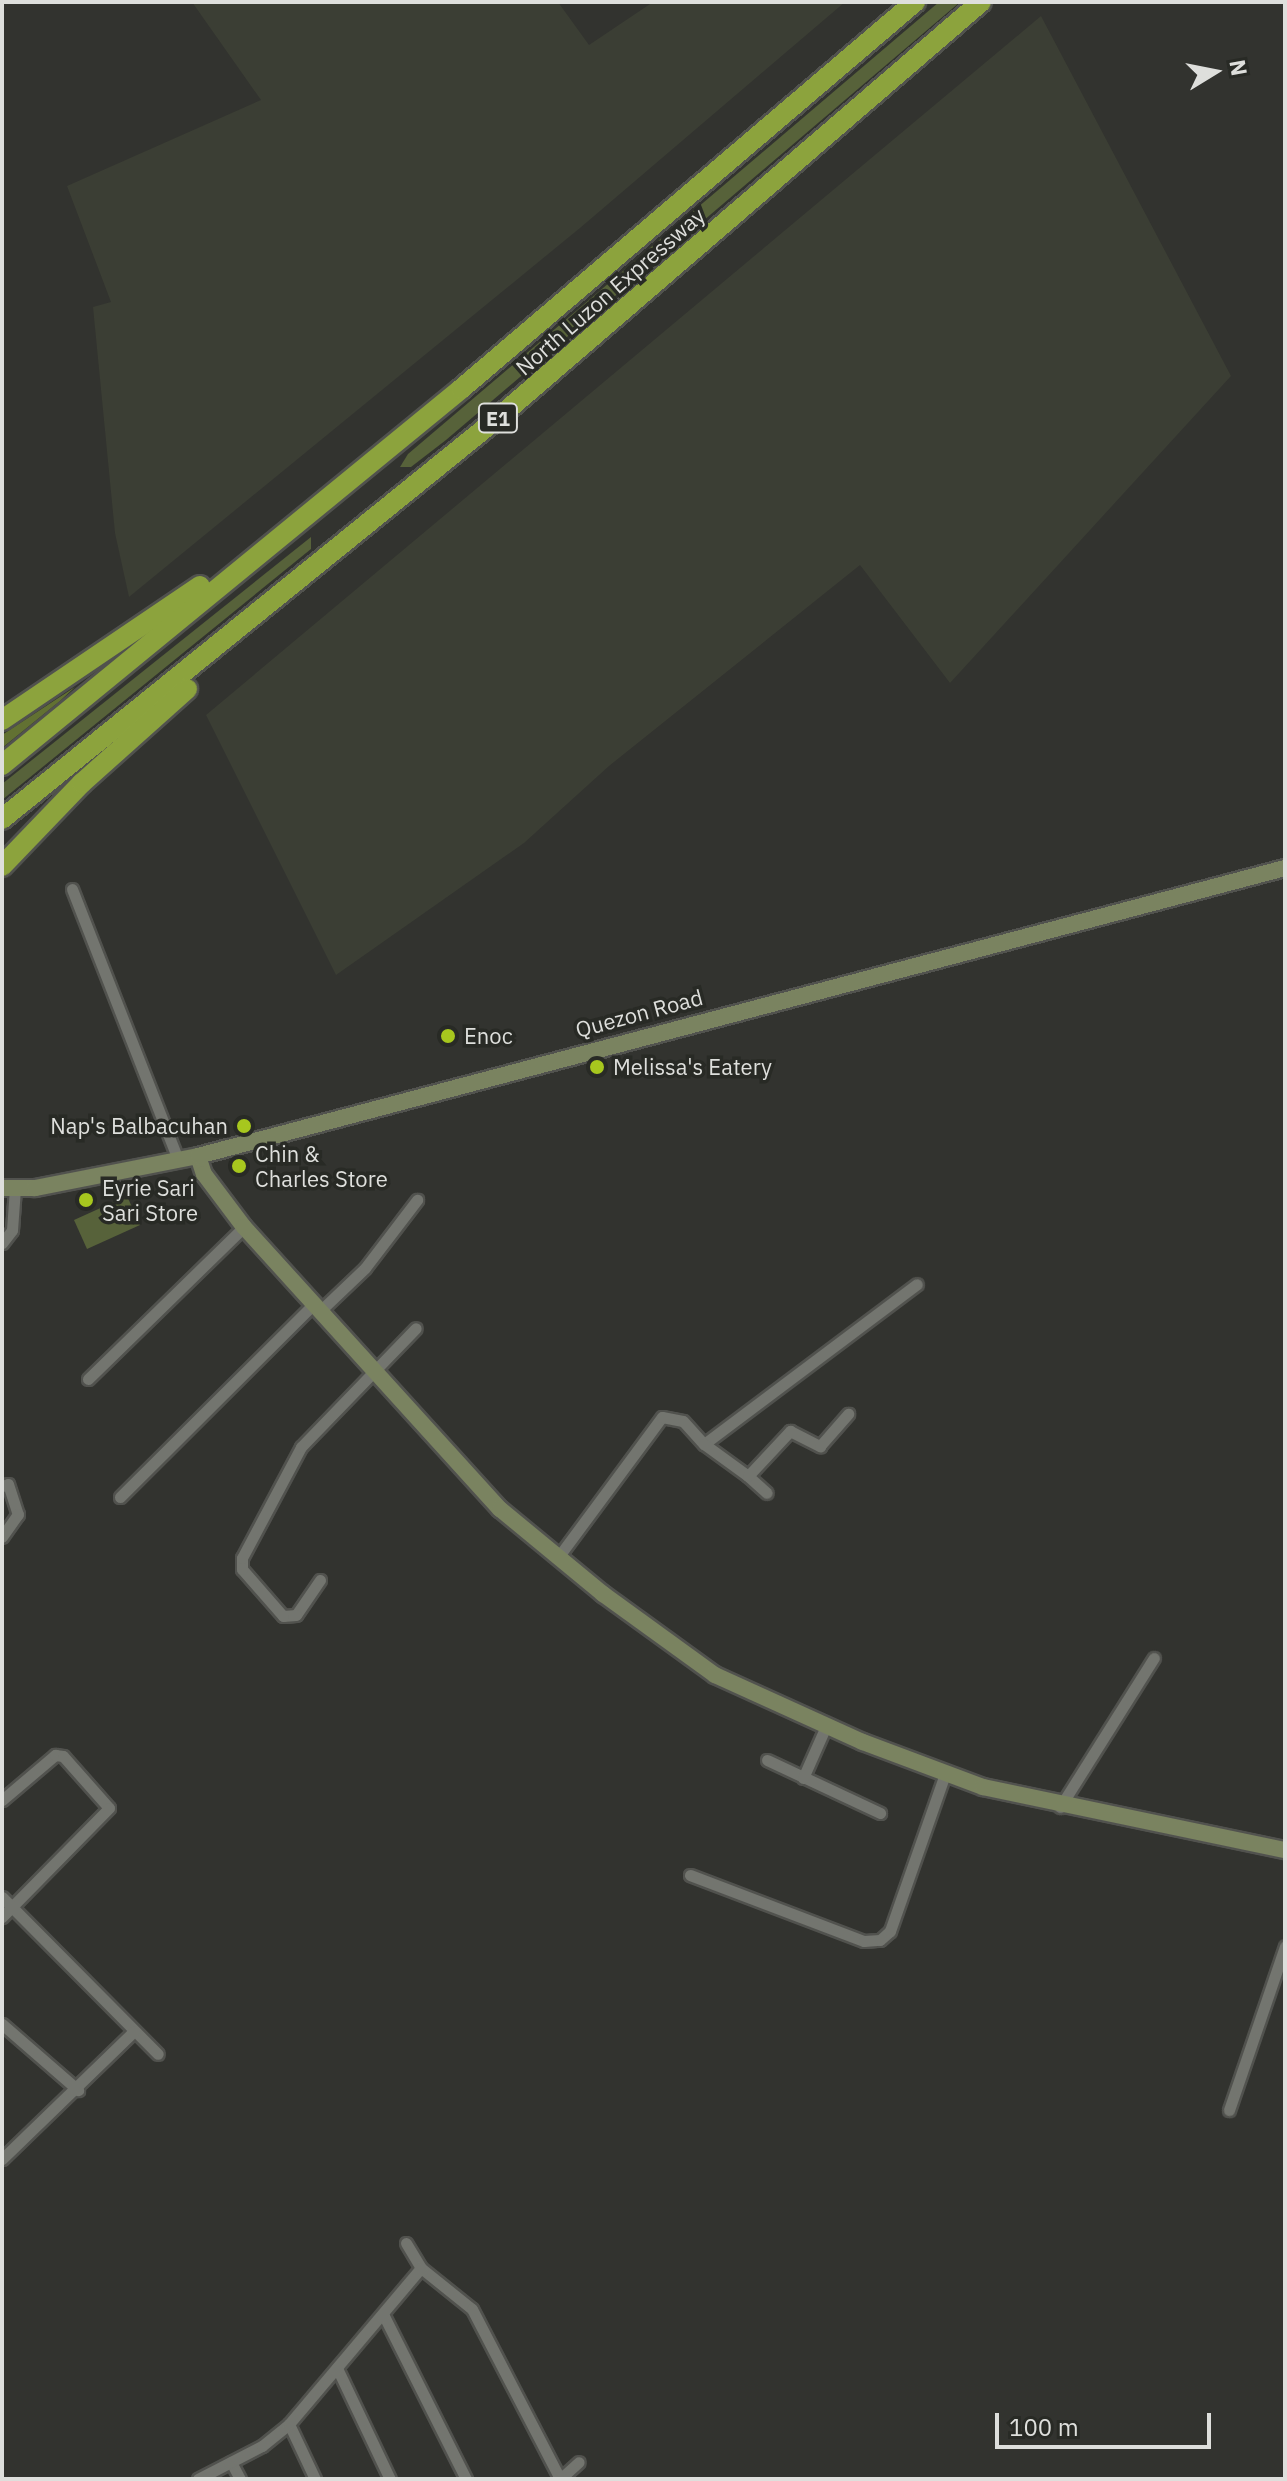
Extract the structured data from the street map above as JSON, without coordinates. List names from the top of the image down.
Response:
{
  "streets": {
    "highway": ["North Luzon Expressway", "E1"],
    "street": ["Quezon Road"]
  },
  "places": [
    "Enoc",
    "Melissa's Eatery",
    "Nap's Balbacuhan",
    "Chin & Charles Store",
    "Eyrie Sari Sari Store"
  ],
  "scale_bar": "100 m",
  "north": "right"
}
